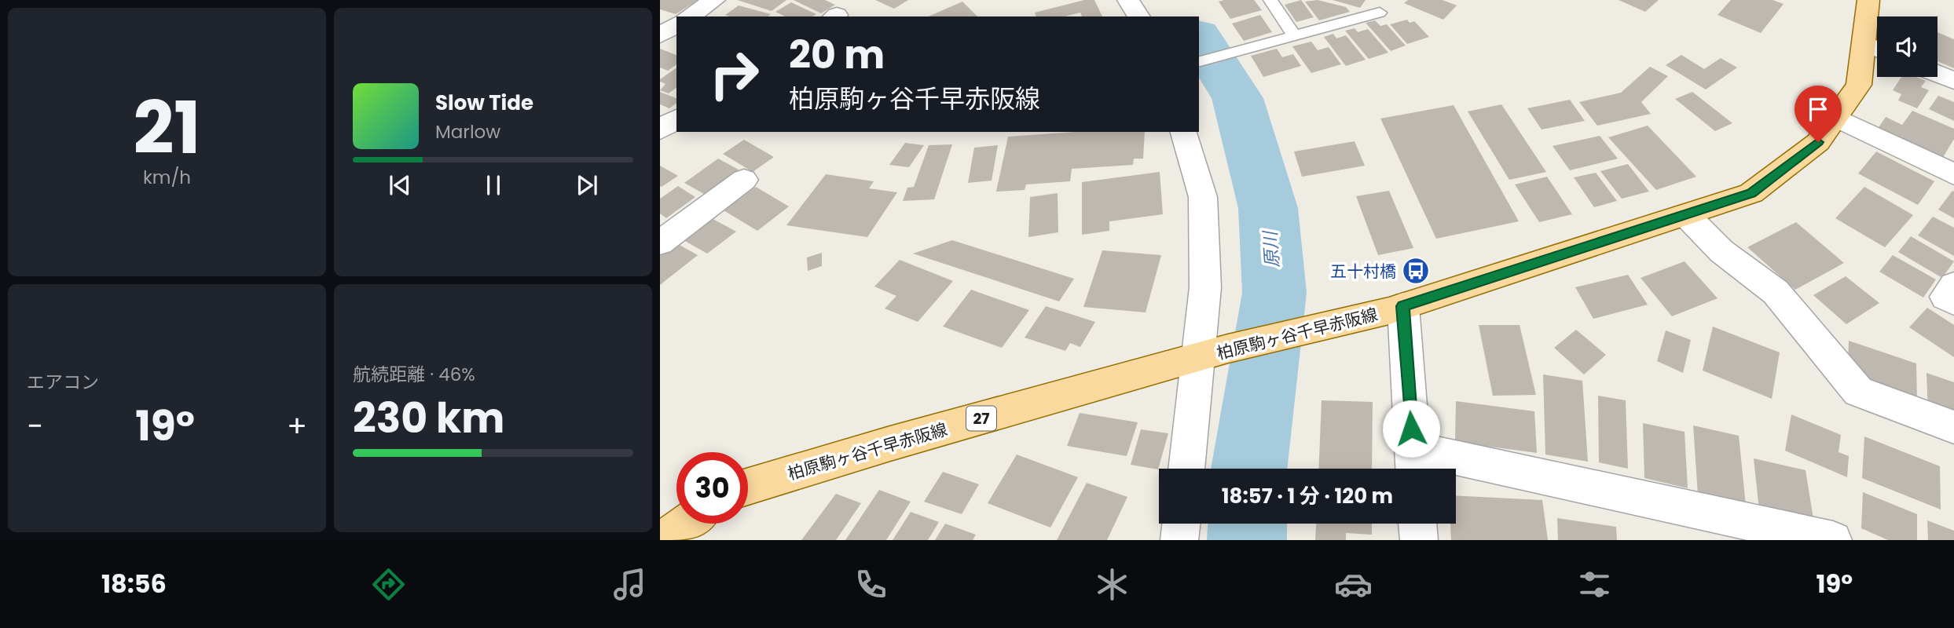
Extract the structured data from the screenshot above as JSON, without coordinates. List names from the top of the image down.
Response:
{
  "streets": {
    "main road": ["柏原駒ヶ谷千早赤阪線", "27"]
  },
  "water": ["原川"],
  "places": {
    "bus stop": ["五十村橋"]
  },
  "page": {
    "tile": [
      ["21", "km/h"],
      "エアコン",
      ["航続距離 · 46%", "230 km"]
    ],
    "turn": ["20 m", "柏原駒ヶ谷千早赤阪線"],
    "song": ["Slow Tide", "Marlow"],
    "heat": ["−", "19°", "+"],
    "limit": "30",
    "trip": "18:57 · 1 分 · 120 m",
    "tabs": ["18:56", "19°"]
  }
}
